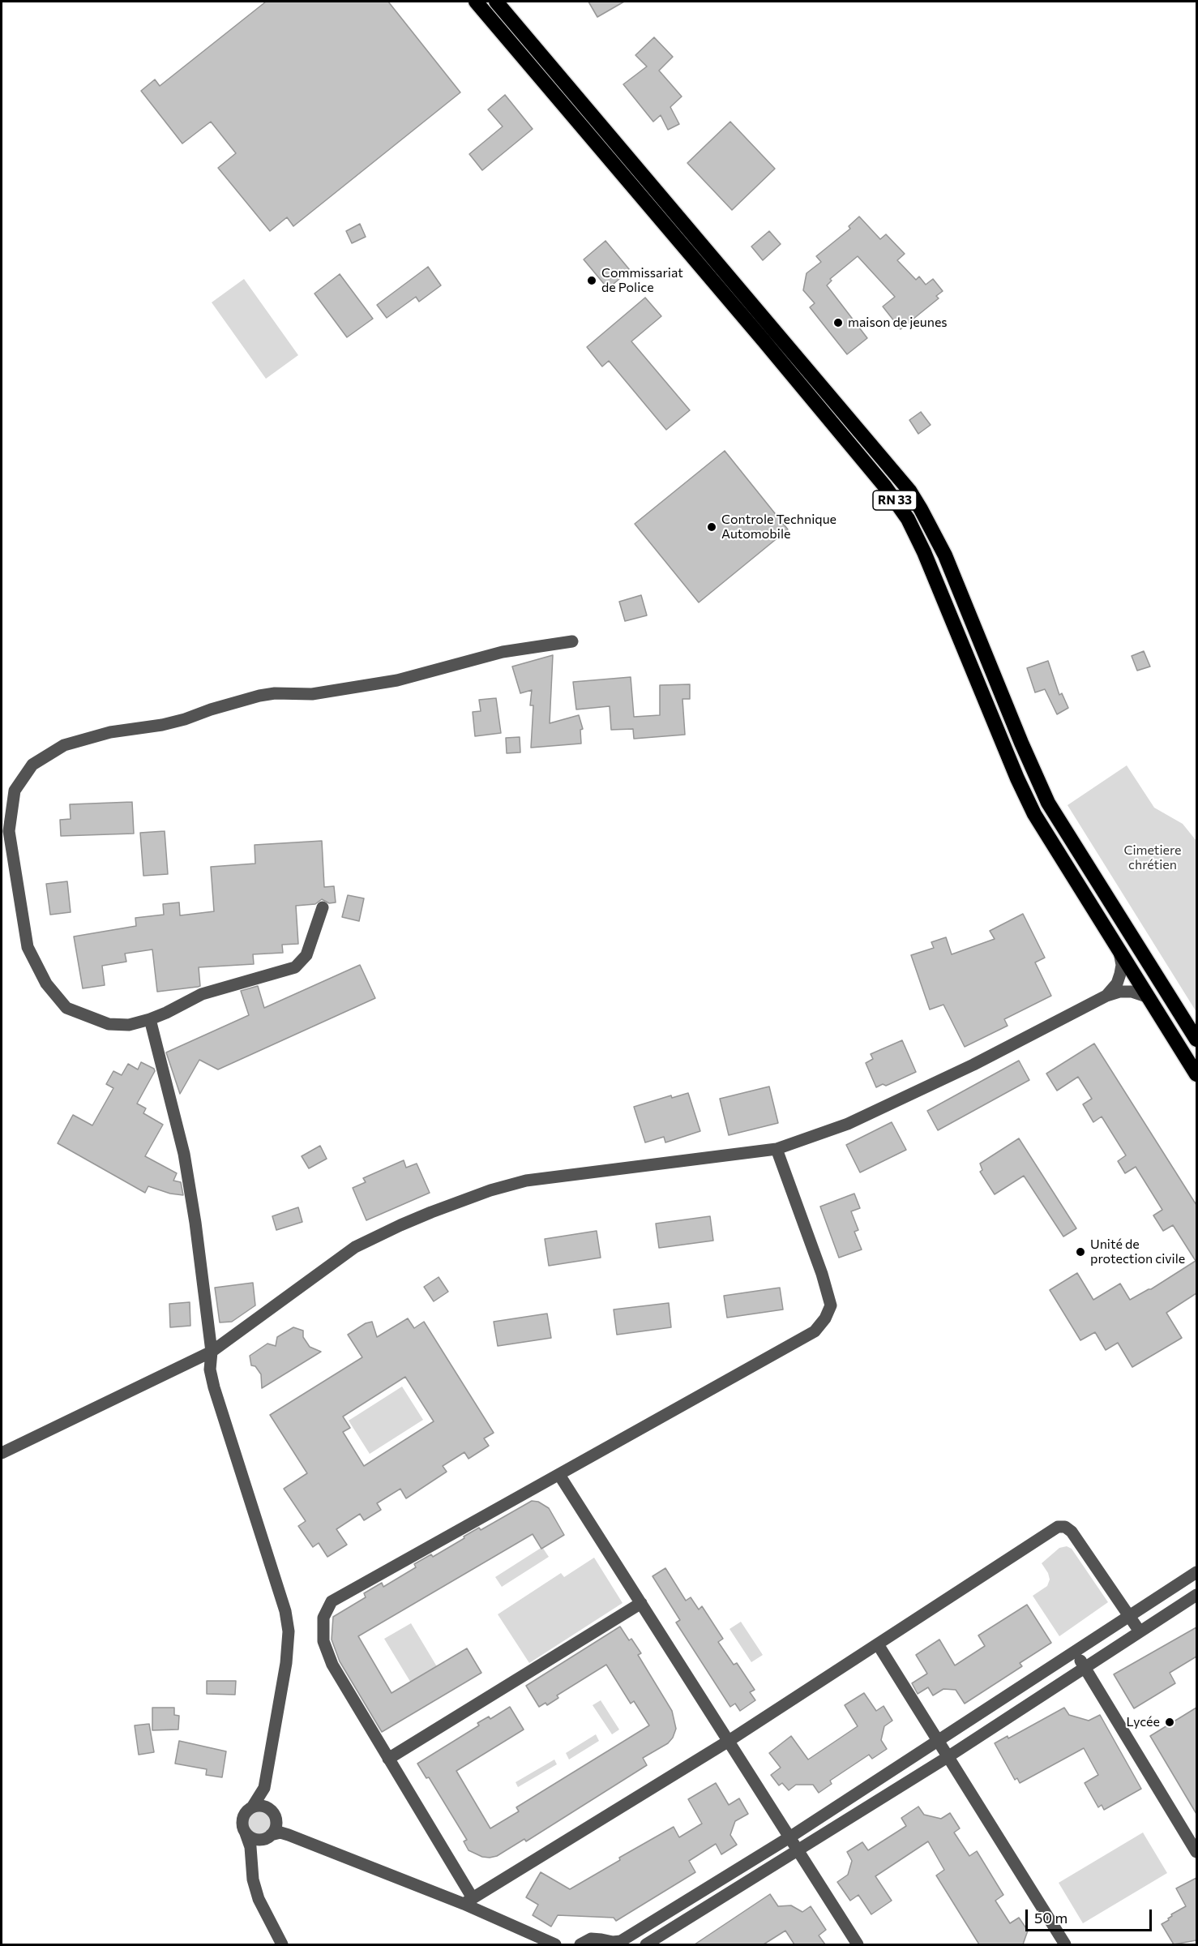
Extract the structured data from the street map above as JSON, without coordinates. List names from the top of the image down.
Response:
{
  "streets": {
    "highway": ["RN 33"]
  },
  "parks": ["Cimetiere chrétien"],
  "places": [
    "Commissariat de Police",
    "maison de jeunes",
    "Controle Technique Automobile",
    "Unité de protection civile",
    "Lycée"
  ],
  "scale_bar": "50 m"
}
